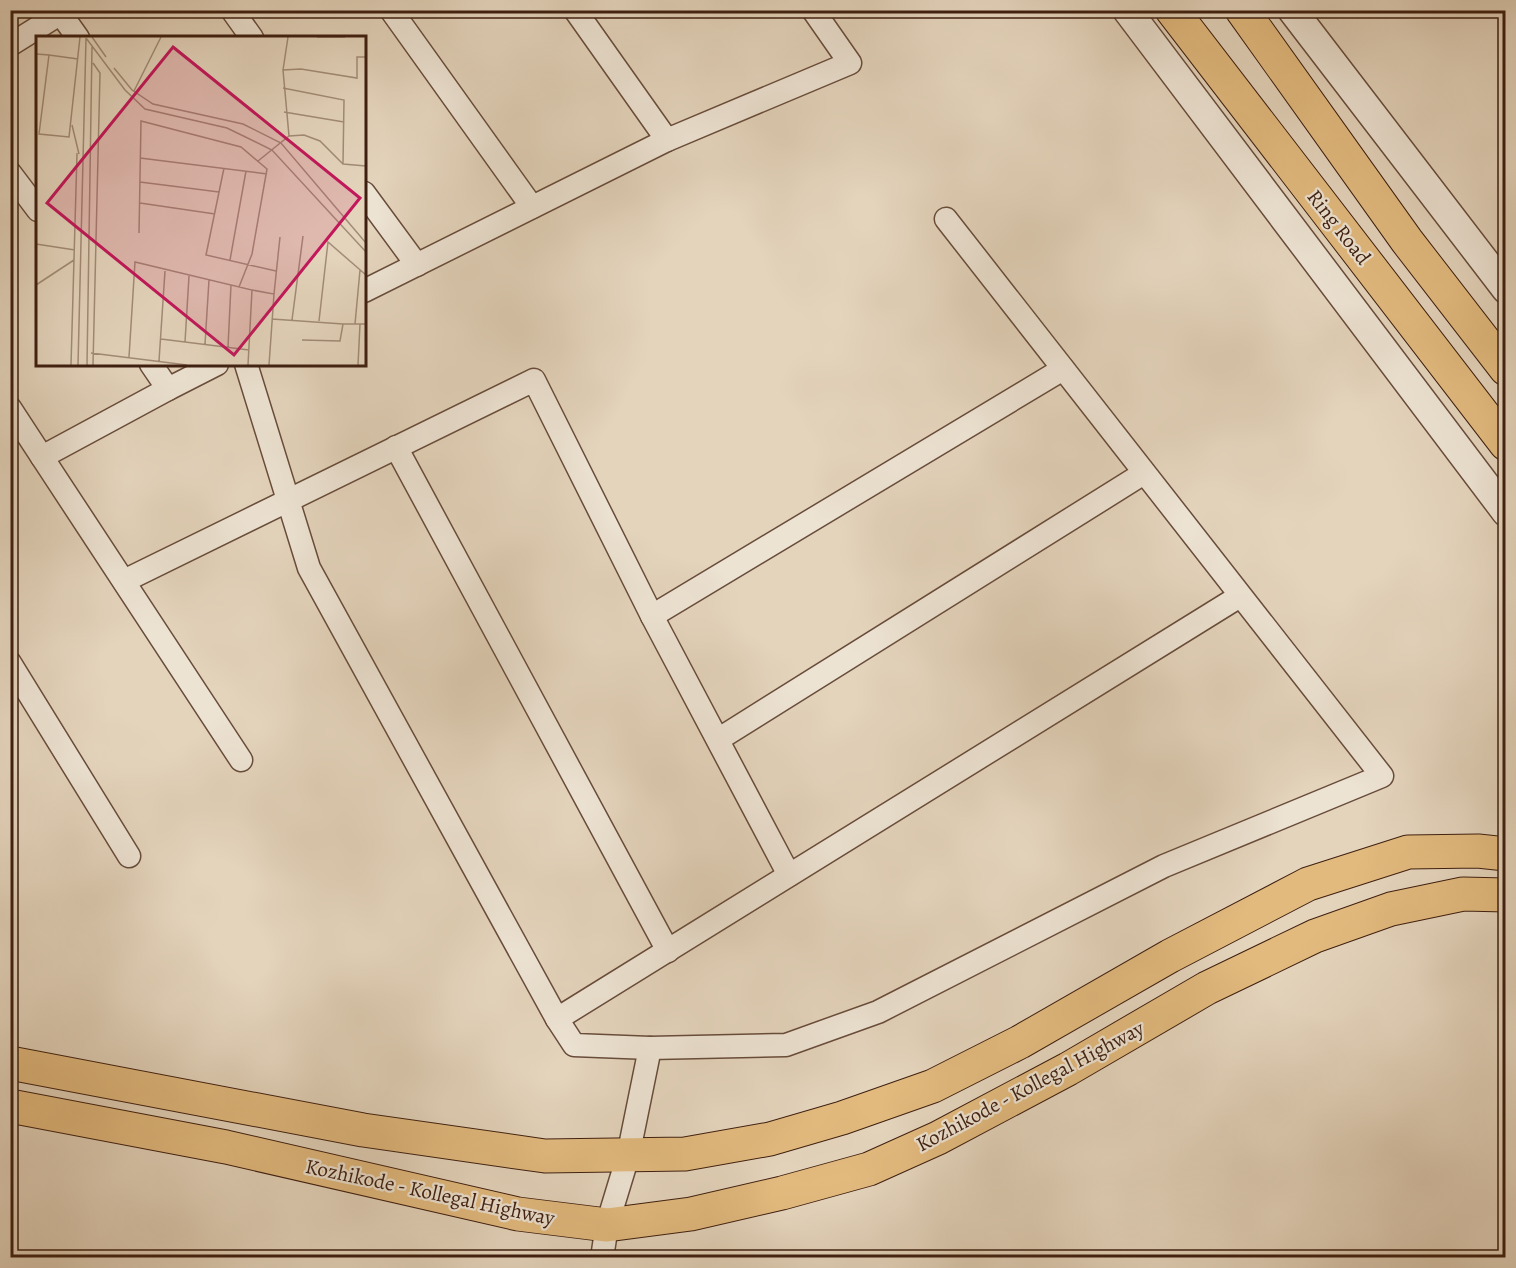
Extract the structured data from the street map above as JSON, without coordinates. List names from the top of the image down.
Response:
{
  "streets": {
    "highway": ["Ring Road", "Kozhikode - Kollegal Highway"]
  }
}
